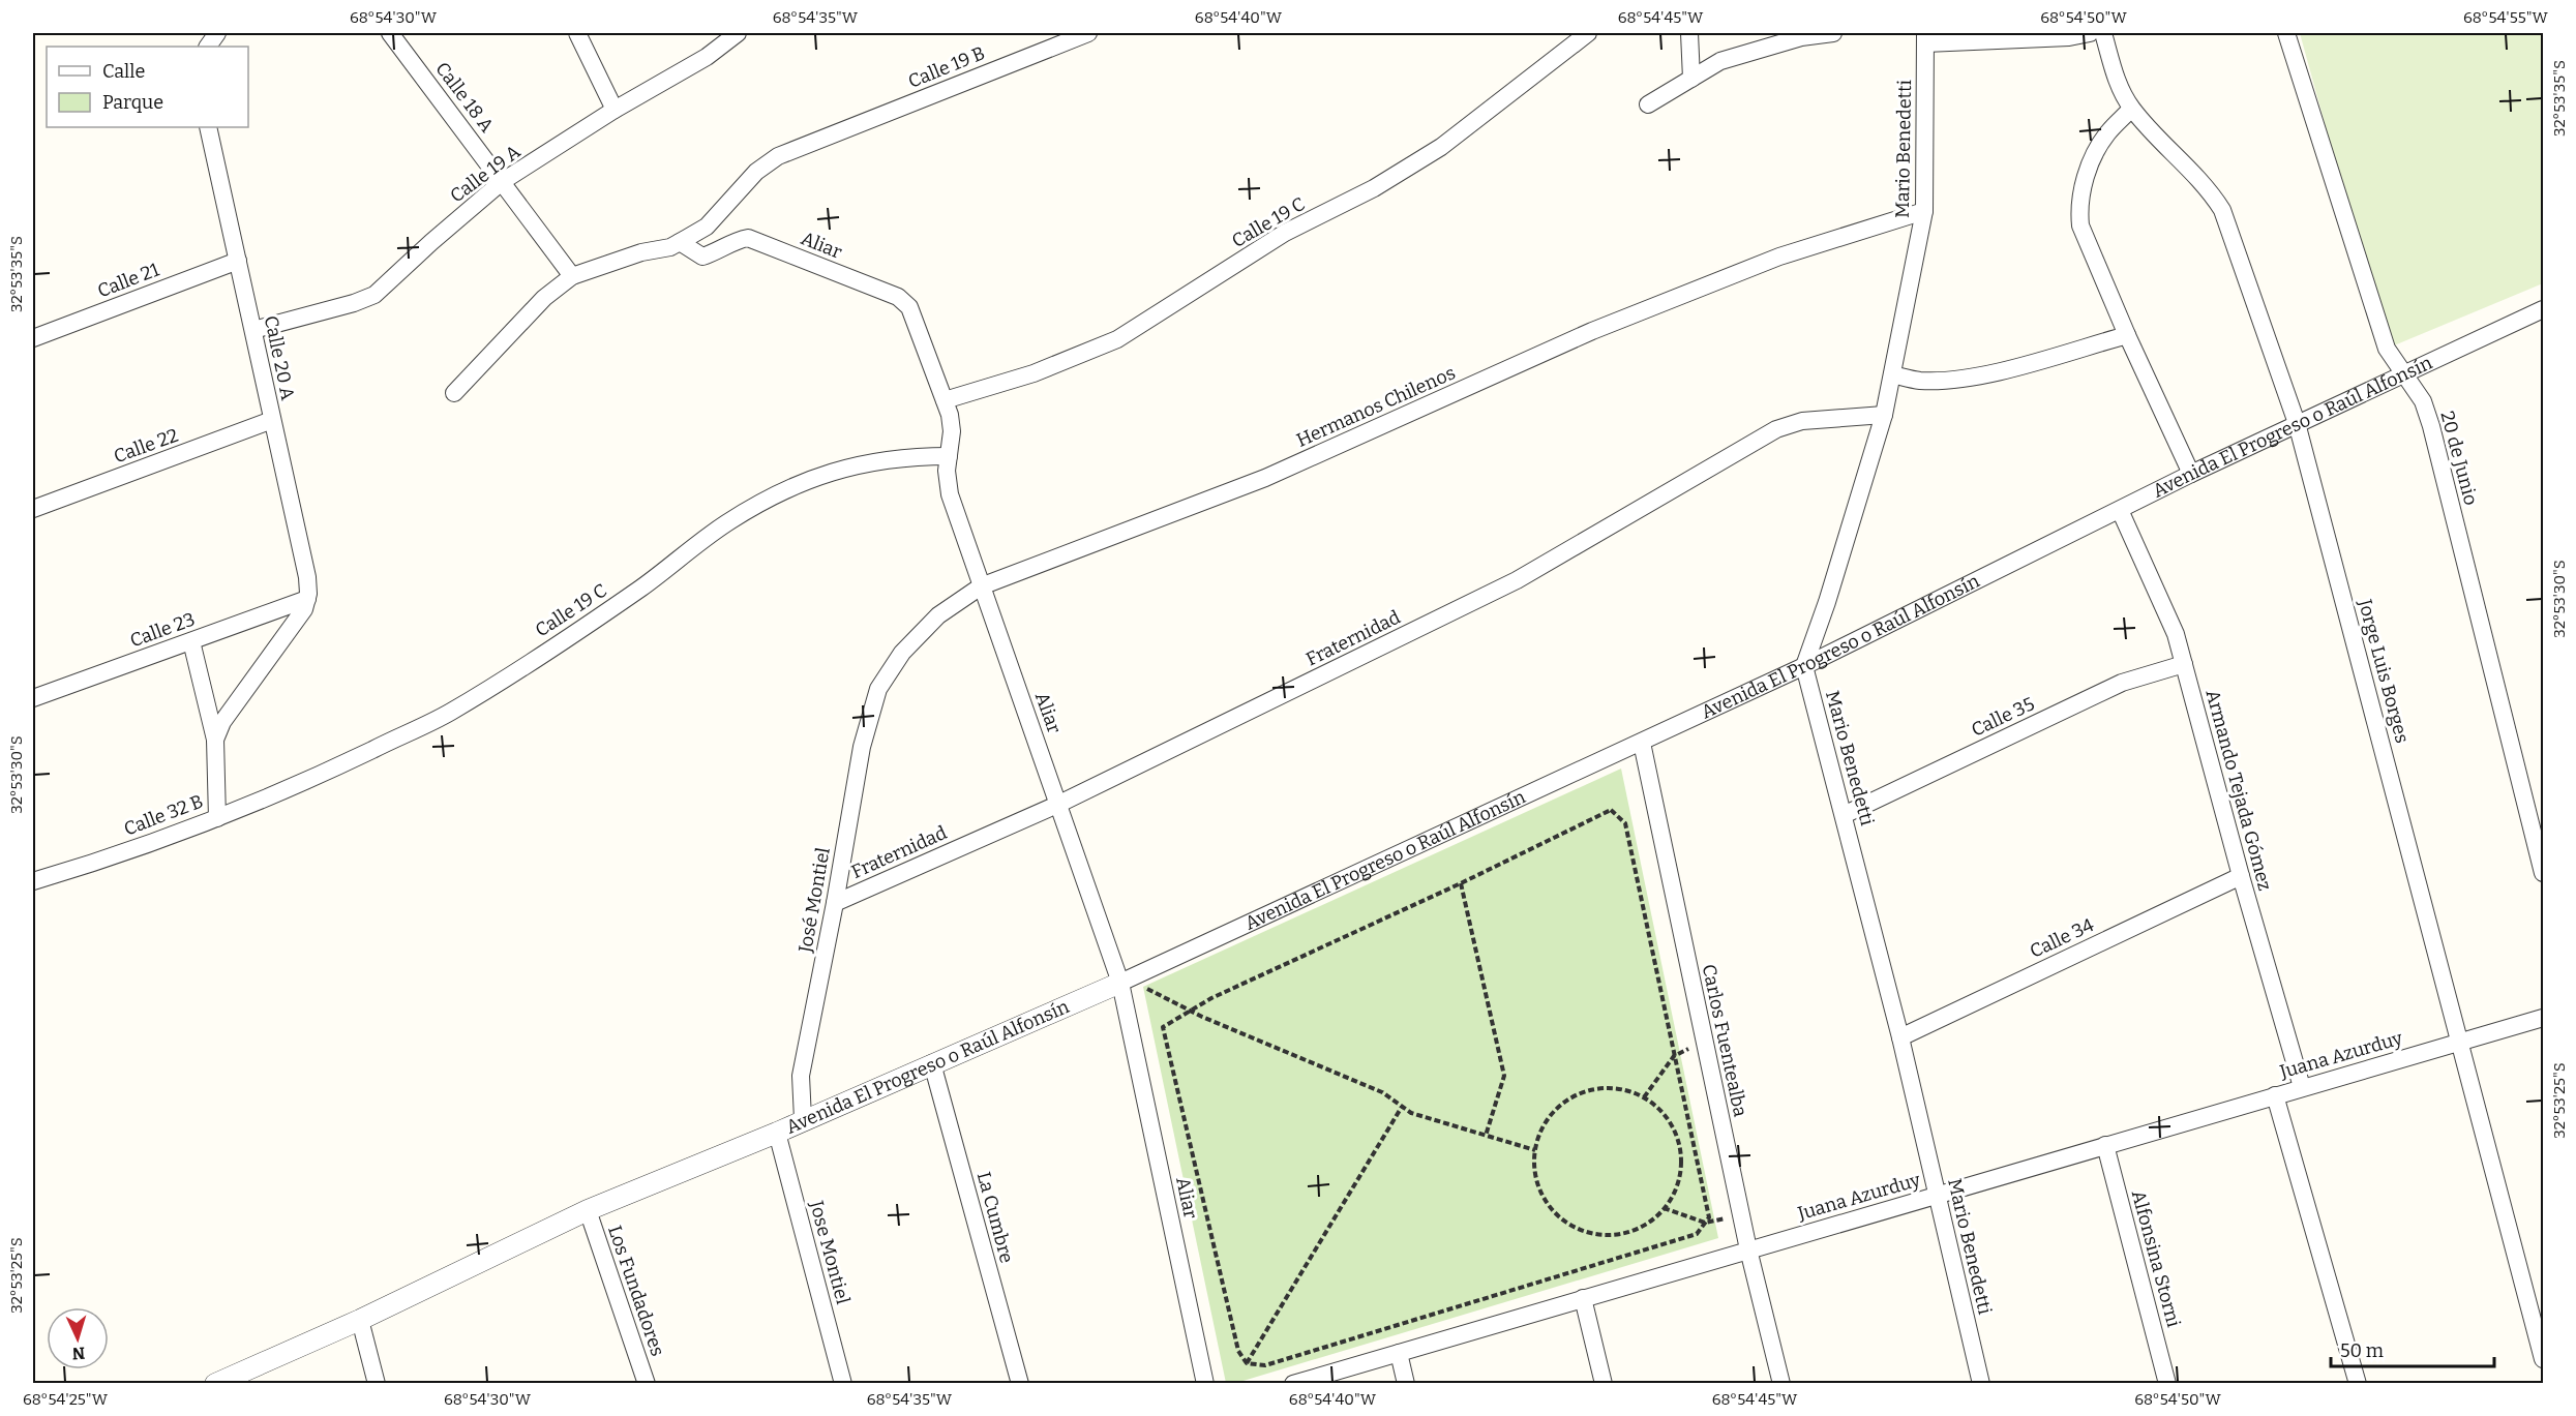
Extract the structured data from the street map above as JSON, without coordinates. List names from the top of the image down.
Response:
{
  "streets": {
    "street": [
      "Calle 19 B",
      "Calle 18 A",
      "Mario Benedetti",
      "Calle 19 A",
      "Calle 19 C",
      "Aliar",
      "Calle 21",
      "Calle 20 A",
      "Hermanos Chilenos",
      "Avenida El Progreso o Raúl Alfonsín",
      "Calle 22",
      "20 de Junio",
      "Calle 23",
      "Fraternidad",
      "Jorge Luis Borges",
      "Calle 35",
      "Armando Tejada Gómez",
      "Calle 32 B",
      "José Montiel",
      "Calle 34",
      "Carlos Fuentealba",
      "Juana Azurduy",
      "La Cumbre",
      "Jose Montiel",
      "Alfonsina Storni",
      "Los Fundadores"
    ]
  },
  "crossings": [
    ["Calle 19 B", "Calle 18 A"],
    ["Calle 19 B", "Aliar"],
    ["Calle 18 A", "Calle 19 A"],
    ["Mario Benedetti", "Hermanos Chilenos"],
    ["Mario Benedetti", "Avenida El Progreso o Raúl Alfonsín"],
    ["Mario Benedetti", "Fraternidad"],
    ["Mario Benedetti", "Calle 35"],
    ["Mario Benedetti", "Calle 34"],
    ["Mario Benedetti", "Juana Azurduy"],
    ["Calle 19 A", "Calle 20 A"],
    ["Calle 19 C", "Aliar"],
    ["Calle 19 C", "Calle 32 B"],
    ["Aliar", "Hermanos Chilenos"],
    ["Aliar", "Avenida El Progreso o Raúl Alfonsín"],
    ["Aliar", "Fraternidad"],
    ["Calle 21", "Calle 20 A"],
    ["Calle 20 A", "Calle 22"],
    ["Calle 20 A", "Calle 23"],
    ["Calle 20 A", "Calle 32 B"],
    ["Hermanos Chilenos", "José Montiel"],
    ["Avenida El Progreso o Raúl Alfonsín", "20 de Junio"],
    ["Avenida El Progreso o Raúl Alfonsín", "Jorge Luis Borges"],
    ["Avenida El Progreso o Raúl Alfonsín", "Armando Tejada Gómez"],
    ["Avenida El Progreso o Raúl Alfonsín", "José Montiel"],
    ["Avenida El Progreso o Raúl Alfonsín", "Carlos Fuentealba"],
    ["Avenida El Progreso o Raúl Alfonsín", "La Cumbre"],
    ["Avenida El Progreso o Raúl Alfonsín", "Jose Montiel"],
    ["Avenida El Progreso o Raúl Alfonsín", "Los Fundadores"],
    ["Calle 23", "Calle 32 B"],
    ["Fraternidad", "José Montiel"],
    ["Jorge Luis Borges", "Juana Azurduy"],
    ["Calle 35", "Armando Tejada Gómez"],
    ["Armando Tejada Gómez", "Calle 34"],
    ["Armando Tejada Gómez", "Juana Azurduy"],
    ["Carlos Fuentealba", "Juana Azurduy"],
    ["Juana Azurduy", "Alfonsina Storni"]
  ],
  "legend": ["Calle", "Parque"],
  "scale_bar": "50 m",
  "north": "bottom",
  "coordinates": [
    "68°54'30\"W",
    "68°54'35\"W",
    "68°54'40\"W",
    "68°54'45\"W",
    "68°54'50\"W",
    "68°54'55\"W",
    "32°53'35\"S",
    "32°53'30\"S",
    "32°53'25\"S",
    "68°54'25\"W"
  ]
}
